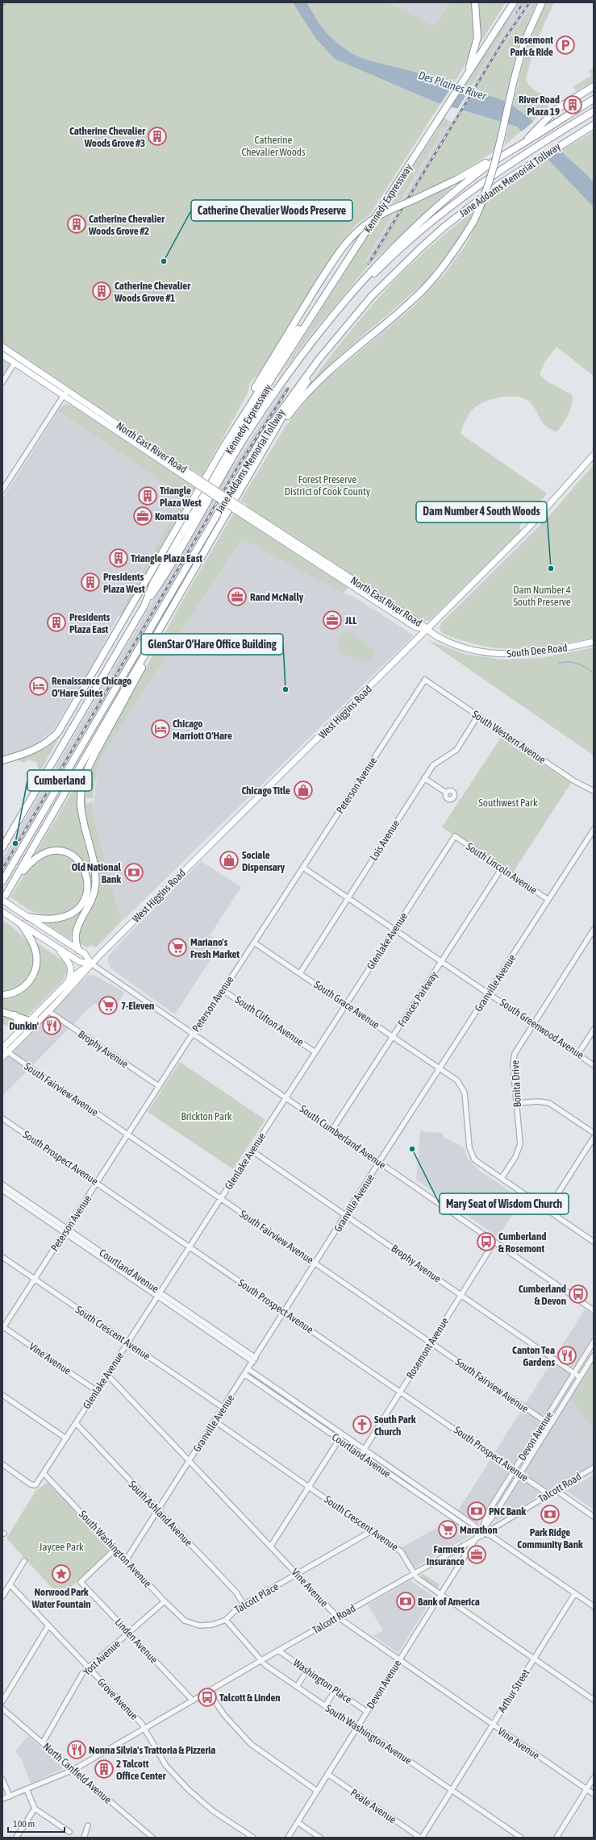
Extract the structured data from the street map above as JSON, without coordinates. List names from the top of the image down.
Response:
{
  "streets": {
    "highway": ["Jane Addams Memorial Tollway", "Kennedy Expressway"],
    "main road": ["North East River Road", "South Dee Road", "West Higgins Road"],
    "street": [
      "South Western Avenue",
      "Peterson Avenue",
      "Lois Avenue",
      "South Lincoln Avenue",
      "Glenlake Avenue",
      "Granville Avenue",
      "Frances Parkway",
      "South Grace Avenue",
      "South Clifton Avenue",
      "South Greenwood Avenue",
      "Brophy Avenue",
      "Bonita Drive",
      "South Fairview Avenue",
      "South Cumberland Avenue",
      "South Prospect Avenue",
      "Courtland Avenue",
      "South Crescent Avenue",
      "Rosemont Avenue",
      "Vine Avenue",
      "Devon Avenue",
      "Talcott Road",
      "South Ashland Avenue",
      "South Washington Avenue",
      "Talcott Place",
      "Linden Avenue",
      "Yost Avenue",
      "Washington Place",
      "Arthur Street",
      "Grove Avenue",
      "North Canfield Avenue",
      "Peale Avenue"
    ]
  },
  "crossings": [
    ["Jane Addams Memorial Tollway", "Kennedy Expressway"],
    ["North East River Road", "South Dee Road"],
    ["North East River Road", "West Higgins Road"],
    ["South Dee Road", "West Higgins Road"],
    ["West Higgins Road", "Brophy Avenue"],
    ["West Higgins Road", "South Fairview Avenue"],
    ["West Higgins Road", "South Cumberland Avenue"],
    ["South Western Avenue", "Peterson Avenue"],
    ["South Western Avenue", "Lois Avenue"],
    ["Peterson Avenue", "South Grace Avenue"],
    ["Peterson Avenue", "South Clifton Avenue"],
    ["Peterson Avenue", "South Greenwood Avenue"],
    ["Peterson Avenue", "Brophy Avenue"],
    ["Peterson Avenue", "South Fairview Avenue"],
    ["Peterson Avenue", "South Cumberland Avenue"],
    ["Peterson Avenue", "South Prospect Avenue"],
    ["Peterson Avenue", "Courtland Avenue"],
    ["Peterson Avenue", "South Crescent Avenue"],
    ["Peterson Avenue", "Vine Avenue"],
    ["Lois Avenue", "South Grace Avenue"],
    ["Lois Avenue", "South Greenwood Avenue"],
    ["South Lincoln Avenue", "Glenlake Avenue"],
    ["South Lincoln Avenue", "Granville Avenue"],
    ["South Lincoln Avenue", "Frances Parkway"],
    ["Glenlake Avenue", "South Grace Avenue"],
    ["Glenlake Avenue", "South Clifton Avenue"],
    ["Glenlake Avenue", "South Greenwood Avenue"],
    ["Glenlake Avenue", "Brophy Avenue"],
    ["Glenlake Avenue", "South Fairview Avenue"],
    ["Glenlake Avenue", "South Cumberland Avenue"],
    ["Glenlake Avenue", "South Prospect Avenue"],
    ["Glenlake Avenue", "Courtland Avenue"],
    ["Glenlake Avenue", "South Crescent Avenue"],
    ["Glenlake Avenue", "Vine Avenue"],
    ["Glenlake Avenue", "South Ashland Avenue"],
    ["Glenlake Avenue", "South Washington Avenue"],
    ["Granville Avenue", "South Grace Avenue"],
    ["Granville Avenue", "South Greenwood Avenue"],
    ["Granville Avenue", "Brophy Avenue"],
    ["Granville Avenue", "South Fairview Avenue"],
    ["Granville Avenue", "South Cumberland Avenue"],
    ["Granville Avenue", "South Prospect Avenue"],
    ["Granville Avenue", "Courtland Avenue"],
    ["Granville Avenue", "South Crescent Avenue"],
    ["Granville Avenue", "Vine Avenue"],
    ["Granville Avenue", "South Ashland Avenue"],
    ["Granville Avenue", "South Washington Avenue"],
    ["Frances Parkway", "South Grace Avenue"],
    ["Frances Parkway", "South Greenwood Avenue"],
    ["Frances Parkway", "South Cumberland Avenue"],
    ["South Greenwood Avenue", "Bonita Drive"],
    ["Brophy Avenue", "Rosemont Avenue"],
    ["Brophy Avenue", "Devon Avenue"],
    ["South Fairview Avenue", "Rosemont Avenue"],
    ["South Fairview Avenue", "Devon Avenue"],
    ["South Cumberland Avenue", "Rosemont Avenue"],
    ["South Prospect Avenue", "Rosemont Avenue"],
    ["South Prospect Avenue", "Devon Avenue"],
    ["South Prospect Avenue", "Talcott Road"],
    ["Courtland Avenue", "Rosemont Avenue"],
    ["Courtland Avenue", "Devon Avenue"],
    ["Courtland Avenue", "Talcott Road"],
    ["Courtland Avenue", "Arthur Street"],
    ["South Crescent Avenue", "Devon Avenue"],
    ["South Crescent Avenue", "Talcott Road"],
    ["South Crescent Avenue", "Talcott Place"],
    ["South Crescent Avenue", "Arthur Street"],
    ["Vine Avenue", "Devon Avenue"],
    ["Vine Avenue", "Talcott Road"],
    ["Vine Avenue", "Talcott Place"],
    ["Vine Avenue", "Arthur Street"],
    ["Devon Avenue", "Talcott Road"],
    ["Devon Avenue", "South Washington Avenue"],
    ["Devon Avenue", "Washington Place"],
    ["Devon Avenue", "Peale Avenue"],
    ["Talcott Road", "South Washington Avenue"],
    ["Talcott Road", "Linden Avenue"],
    ["Talcott Road", "Washington Place"],
    ["Talcott Road", "Grove Avenue"],
    ["Talcott Road", "North Canfield Avenue"],
    ["South Ashland Avenue", "Talcott Place"],
    ["South Washington Avenue", "Talcott Place"],
    ["South Washington Avenue", "Linden Avenue"],
    ["South Washington Avenue", "Yost Avenue"],
    ["South Washington Avenue", "Arthur Street"],
    ["Linden Avenue", "Yost Avenue"],
    ["Yost Avenue", "Grove Avenue"],
    ["Yost Avenue", "North Canfield Avenue"],
    ["Arthur Street", "Peale Avenue"]
  ],
  "water": ["Des Plaines River"],
  "parks": [
    "Catherine Chevalier Woods",
    "Forest Preserve District of Cook County",
    "Dam Number 4 South Preserve",
    "Southwest Park",
    "Brickton Park",
    "Jaycee Park"
  ],
  "places": {
    "parking": ["Rosemont Park & Ride"],
    "building": [
      "River Road Plaza 19",
      "Catherine Chevalier Woods Grove #3",
      "Catherine Chevalier Woods Grove #2",
      "Catherine Chevalier Woods Grove #1",
      "Triangle Plaza West",
      "Triangle Plaza East",
      "Presidents Plaza West",
      "Presidents Plaza East",
      "2 Talcott Office Center"
    ],
    "other": [
      "Catherine Chevalier Woods Preserve",
      "Dam Number 4 South Woods",
      "GlenStar O’Hare Office Building",
      "Cumberland",
      "Mary Seat of Wisdom Church"
    ],
    "office": [
      "Komatsu",
      "Rand McNally",
      "JLL",
      "Farmers Insurance"
    ],
    "hotel": ["Renaissance Chicago O'Hare Suites", "Chicago Marriott O'Hare"],
    "shop": ["Chicago Title", "Sociale Dispensary"],
    "bank": [
      "Old National Bank",
      "PNC Bank",
      "Park Ridge Community Bank",
      "Bank of America"
    ],
    "supermarket": ["Mariano's Fresh Market", "7-Eleven", "Marathon"],
    "restaurant": ["Dunkin'", "Canton Tea Gardens", "Nonna Silvia's Trattoria & Pizzeria"],
    "bus stop": ["Cumberland & Rosemont", "Cumberland & Devon", "Talcott & Linden"],
    "church": ["South Park Church"],
    "place": ["Norwood Park Water Fountain"]
  },
  "scale_bar": "100 m"
}
